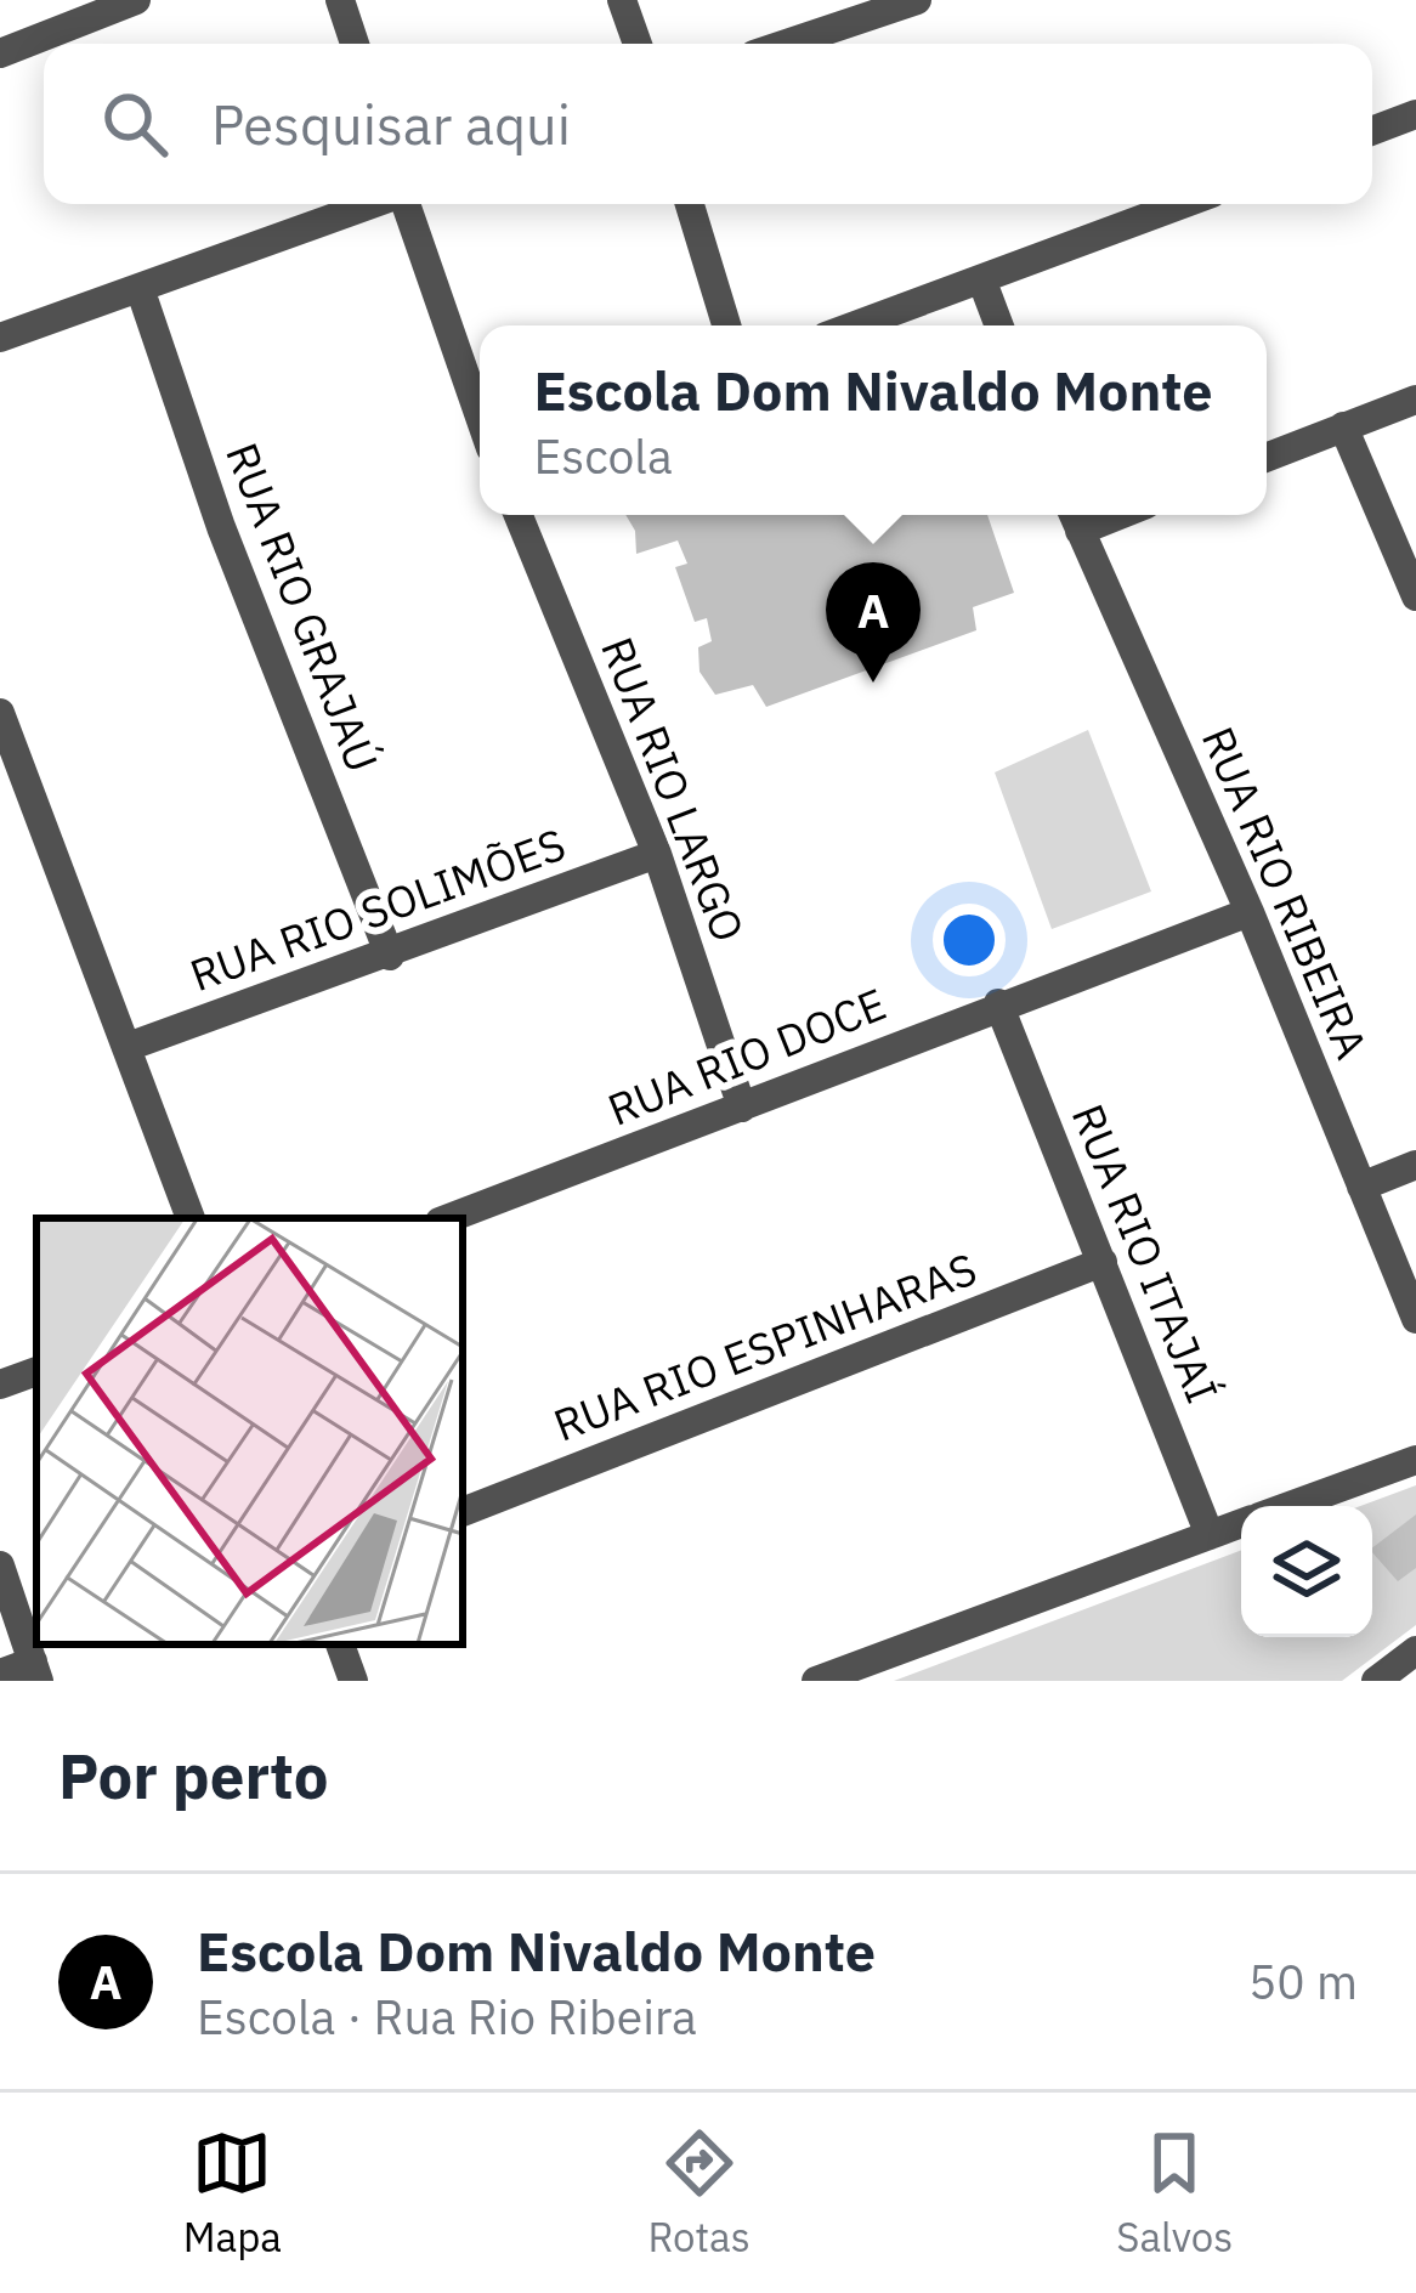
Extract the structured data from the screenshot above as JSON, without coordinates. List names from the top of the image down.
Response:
{
  "streets": {
    "street": [
      "RUA RIO GRAJAÚ",
      "RUA RIO LARGO",
      "RUA RIO RIBEIRA",
      "RUA RIO SOLIMÕES",
      "RUA RIO DOCE",
      "RUA RIO ITAJAÍ",
      "RUA RIO ESPINHARAS"
    ]
  },
  "crossings": [
    ["RUA RIO GRAJAÚ", "RUA RIO SOLIMÕES"],
    ["RUA RIO LARGO", "RUA RIO SOLIMÕES"],
    ["RUA RIO LARGO", "RUA RIO DOCE"],
    ["RUA RIO RIBEIRA", "RUA RIO DOCE"],
    ["RUA RIO DOCE", "RUA RIO ITAJAÍ"],
    ["RUA RIO ITAJAÍ", "RUA RIO ESPINHARAS"]
  ],
  "page": {
    "search": "Pesquisar aqui",
    "popup": ["Escola Dom Nivaldo Monte", "Escola"],
    "pins": "A",
    "heading": "Por perto",
    "list": [
      {
        "mark": "A",
        "name": "Escola Dom Nivaldo Monte",
        "note": "Escola · Rua Rio Ribeira",
        "value": "50 m"
      }
    ],
    "nav": ["Mapa", "Rotas", "Salvos"]
  }
}
